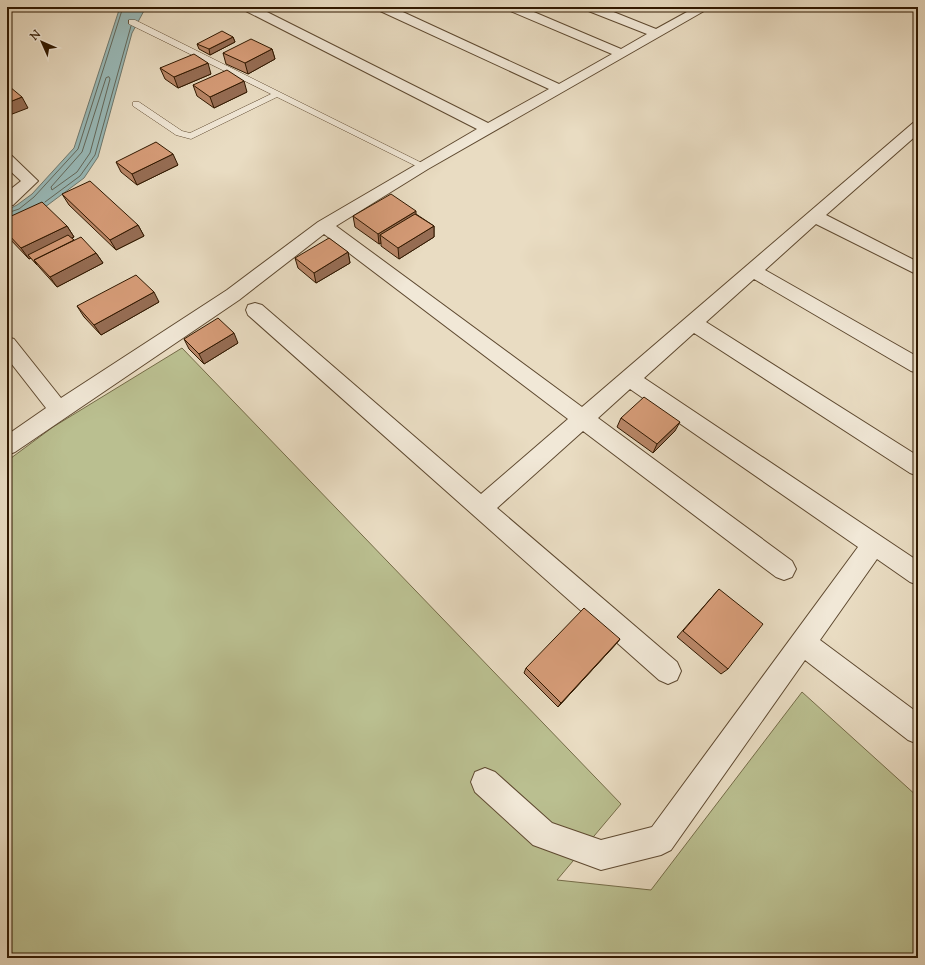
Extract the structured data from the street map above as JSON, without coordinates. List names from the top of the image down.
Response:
{
  "north": "top left"
}
